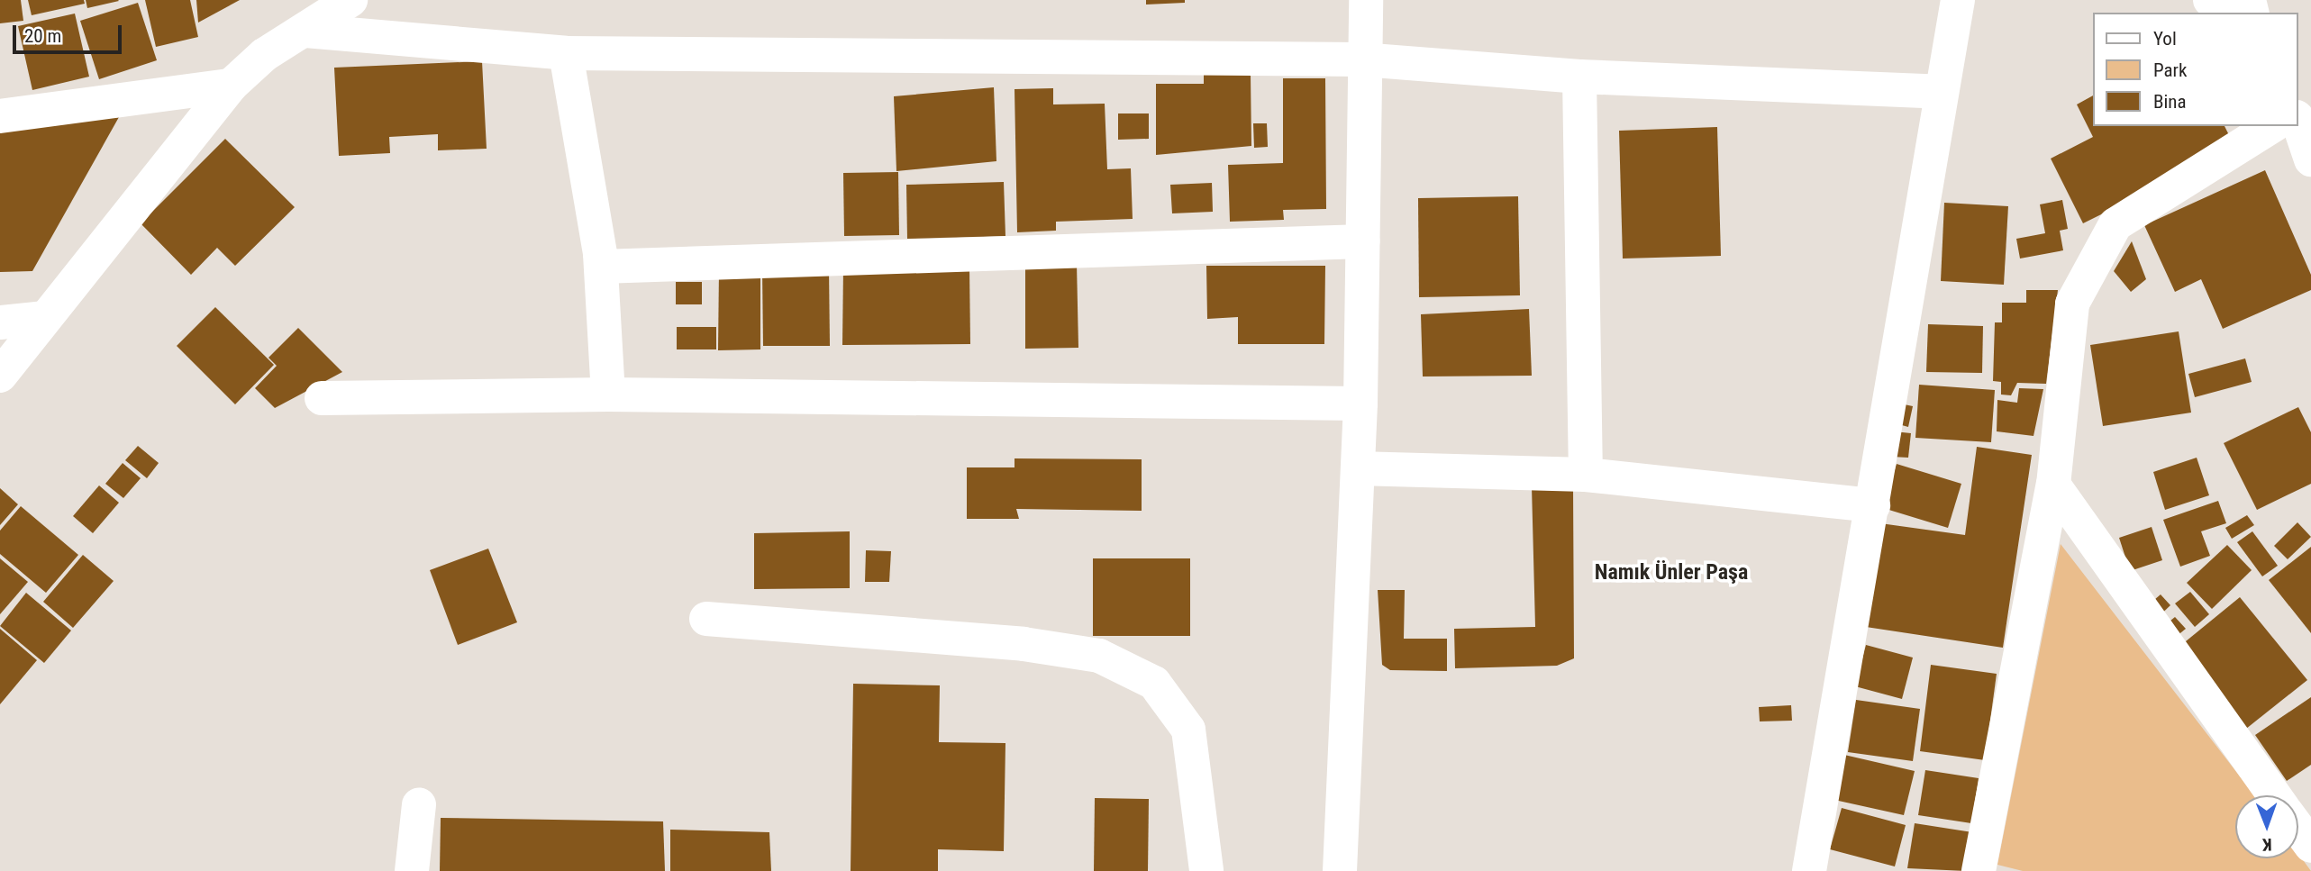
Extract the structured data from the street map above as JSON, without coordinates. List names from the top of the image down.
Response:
{
  "districts": ["Namık Ünler Paşa"],
  "legend": ["Yol", "Park", "Bina"],
  "scale_bar": "20 m",
  "north": "bottom"
}
